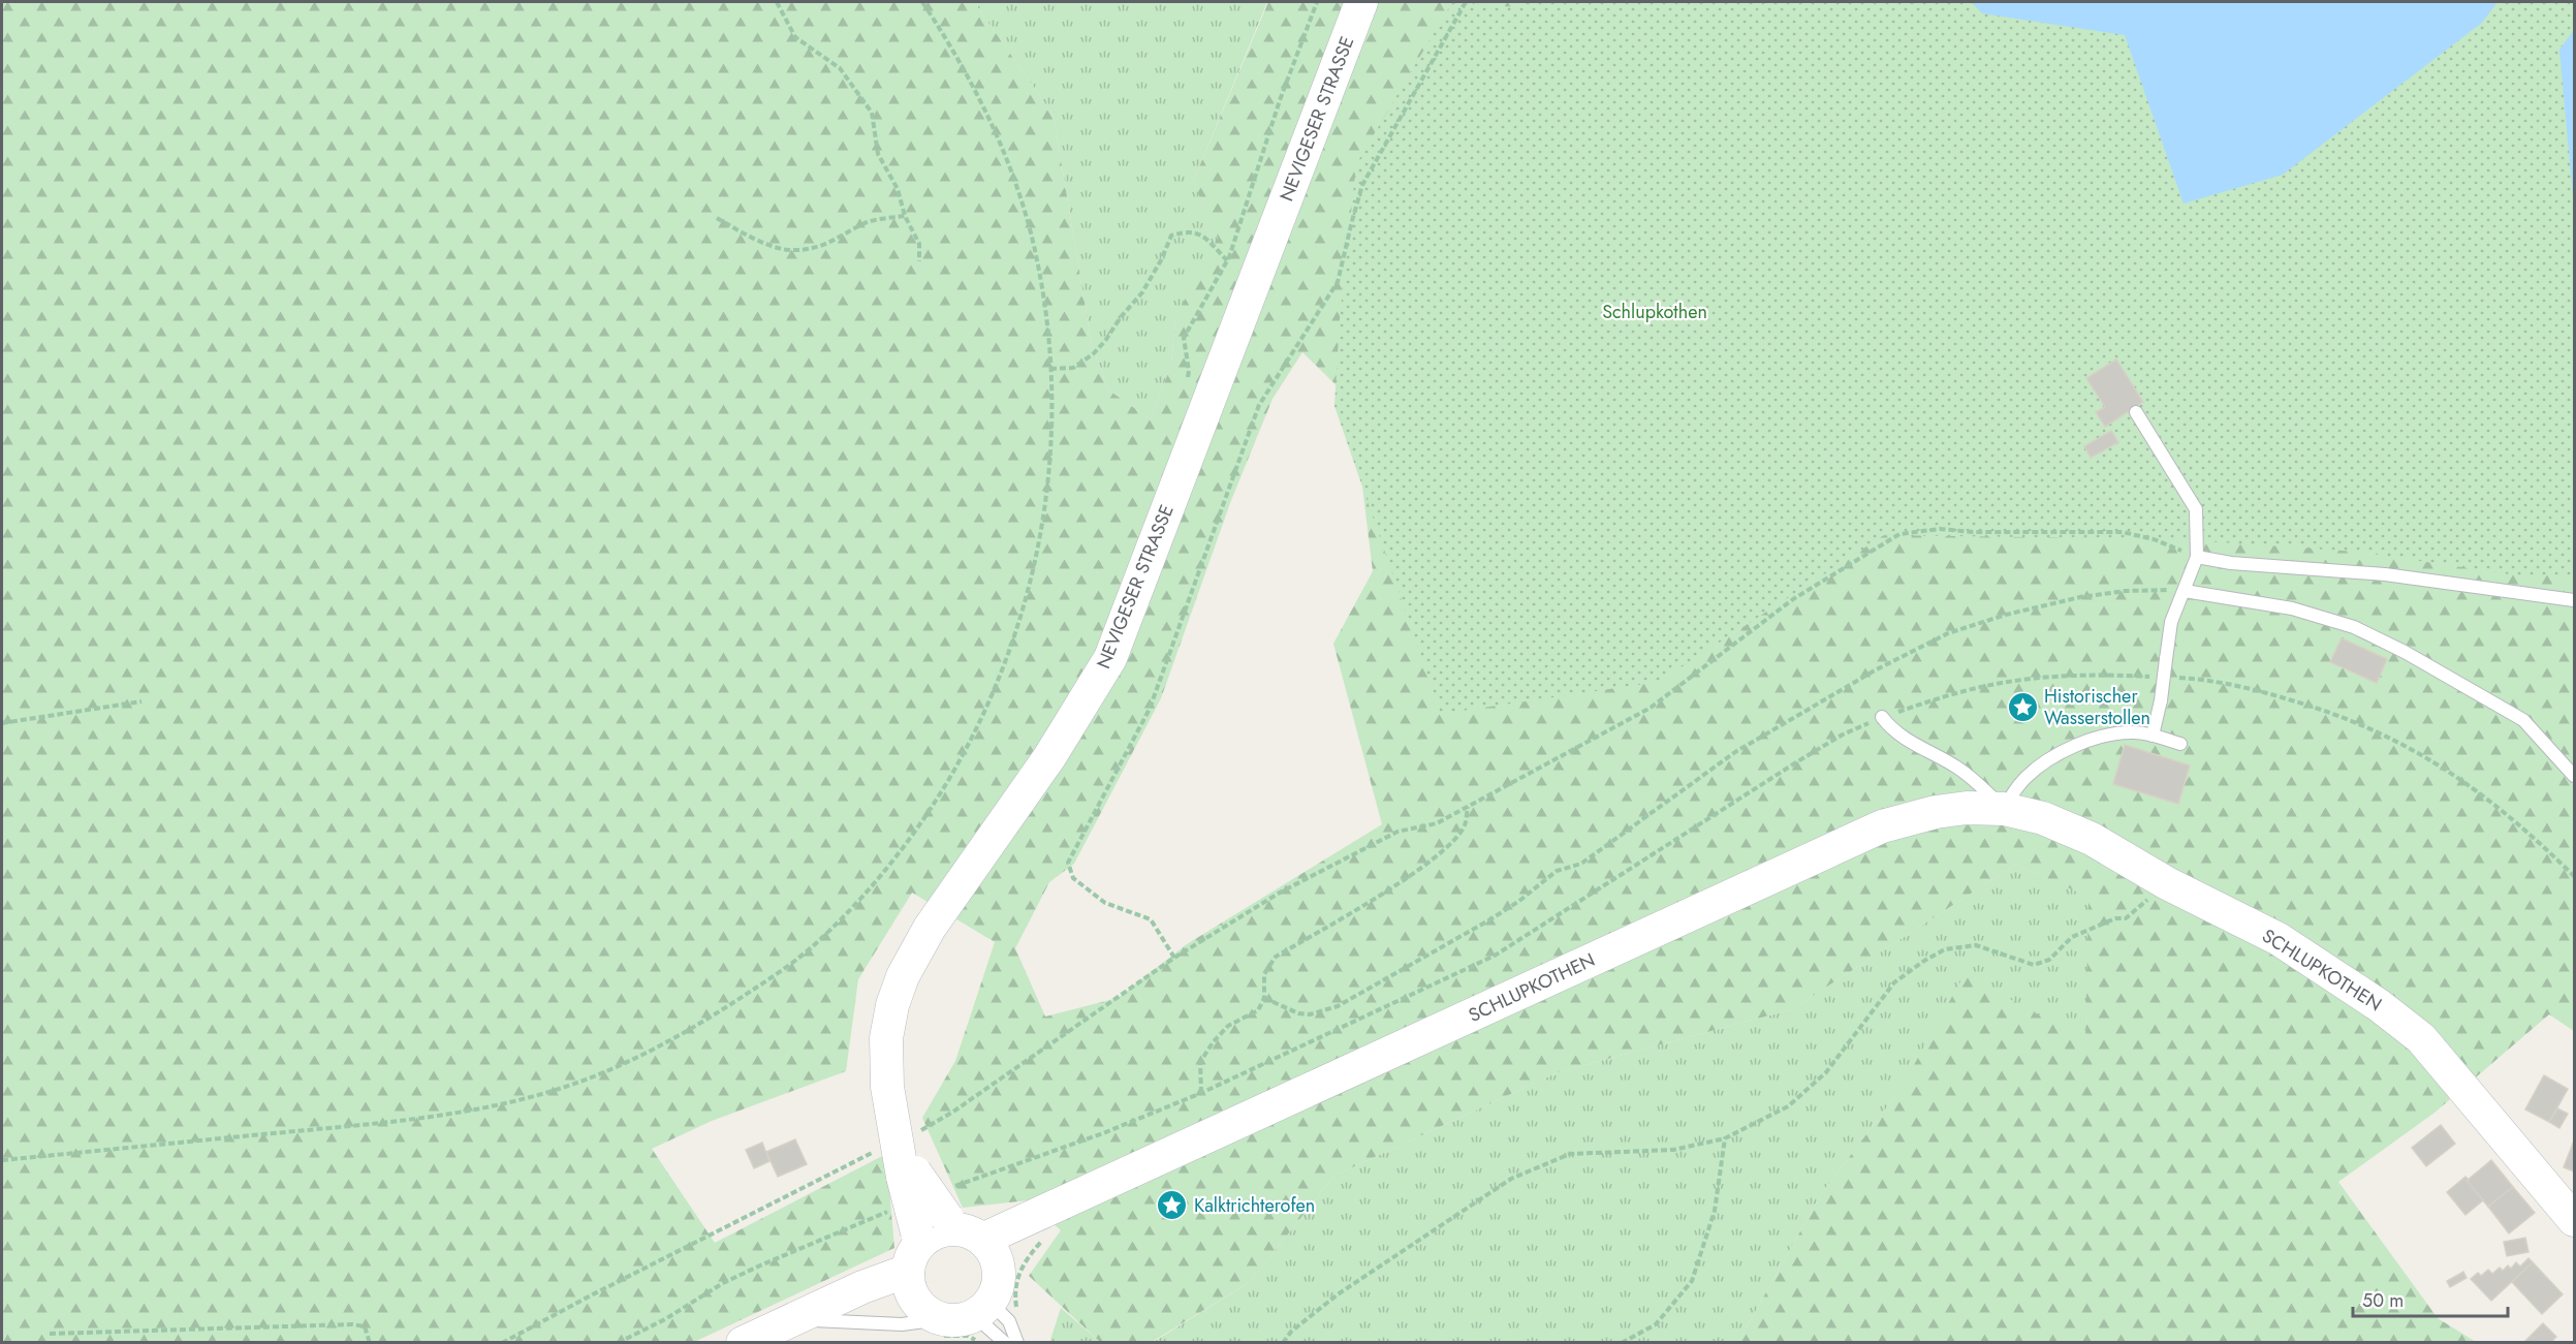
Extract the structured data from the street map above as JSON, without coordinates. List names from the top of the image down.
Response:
{
  "streets": {
    "main road": ["NEVIGESER STRASSE", "SCHLUPKOTHEN"]
  },
  "crossings": [
    ["NEVIGESER STRASSE", "SCHLUPKOTHEN"]
  ],
  "parks": ["Schlupkothen"],
  "places": {
    "place": ["Historischer Wasserstollen", "Kalktrichterofen"]
  },
  "scale_bar": "50 m"
}
